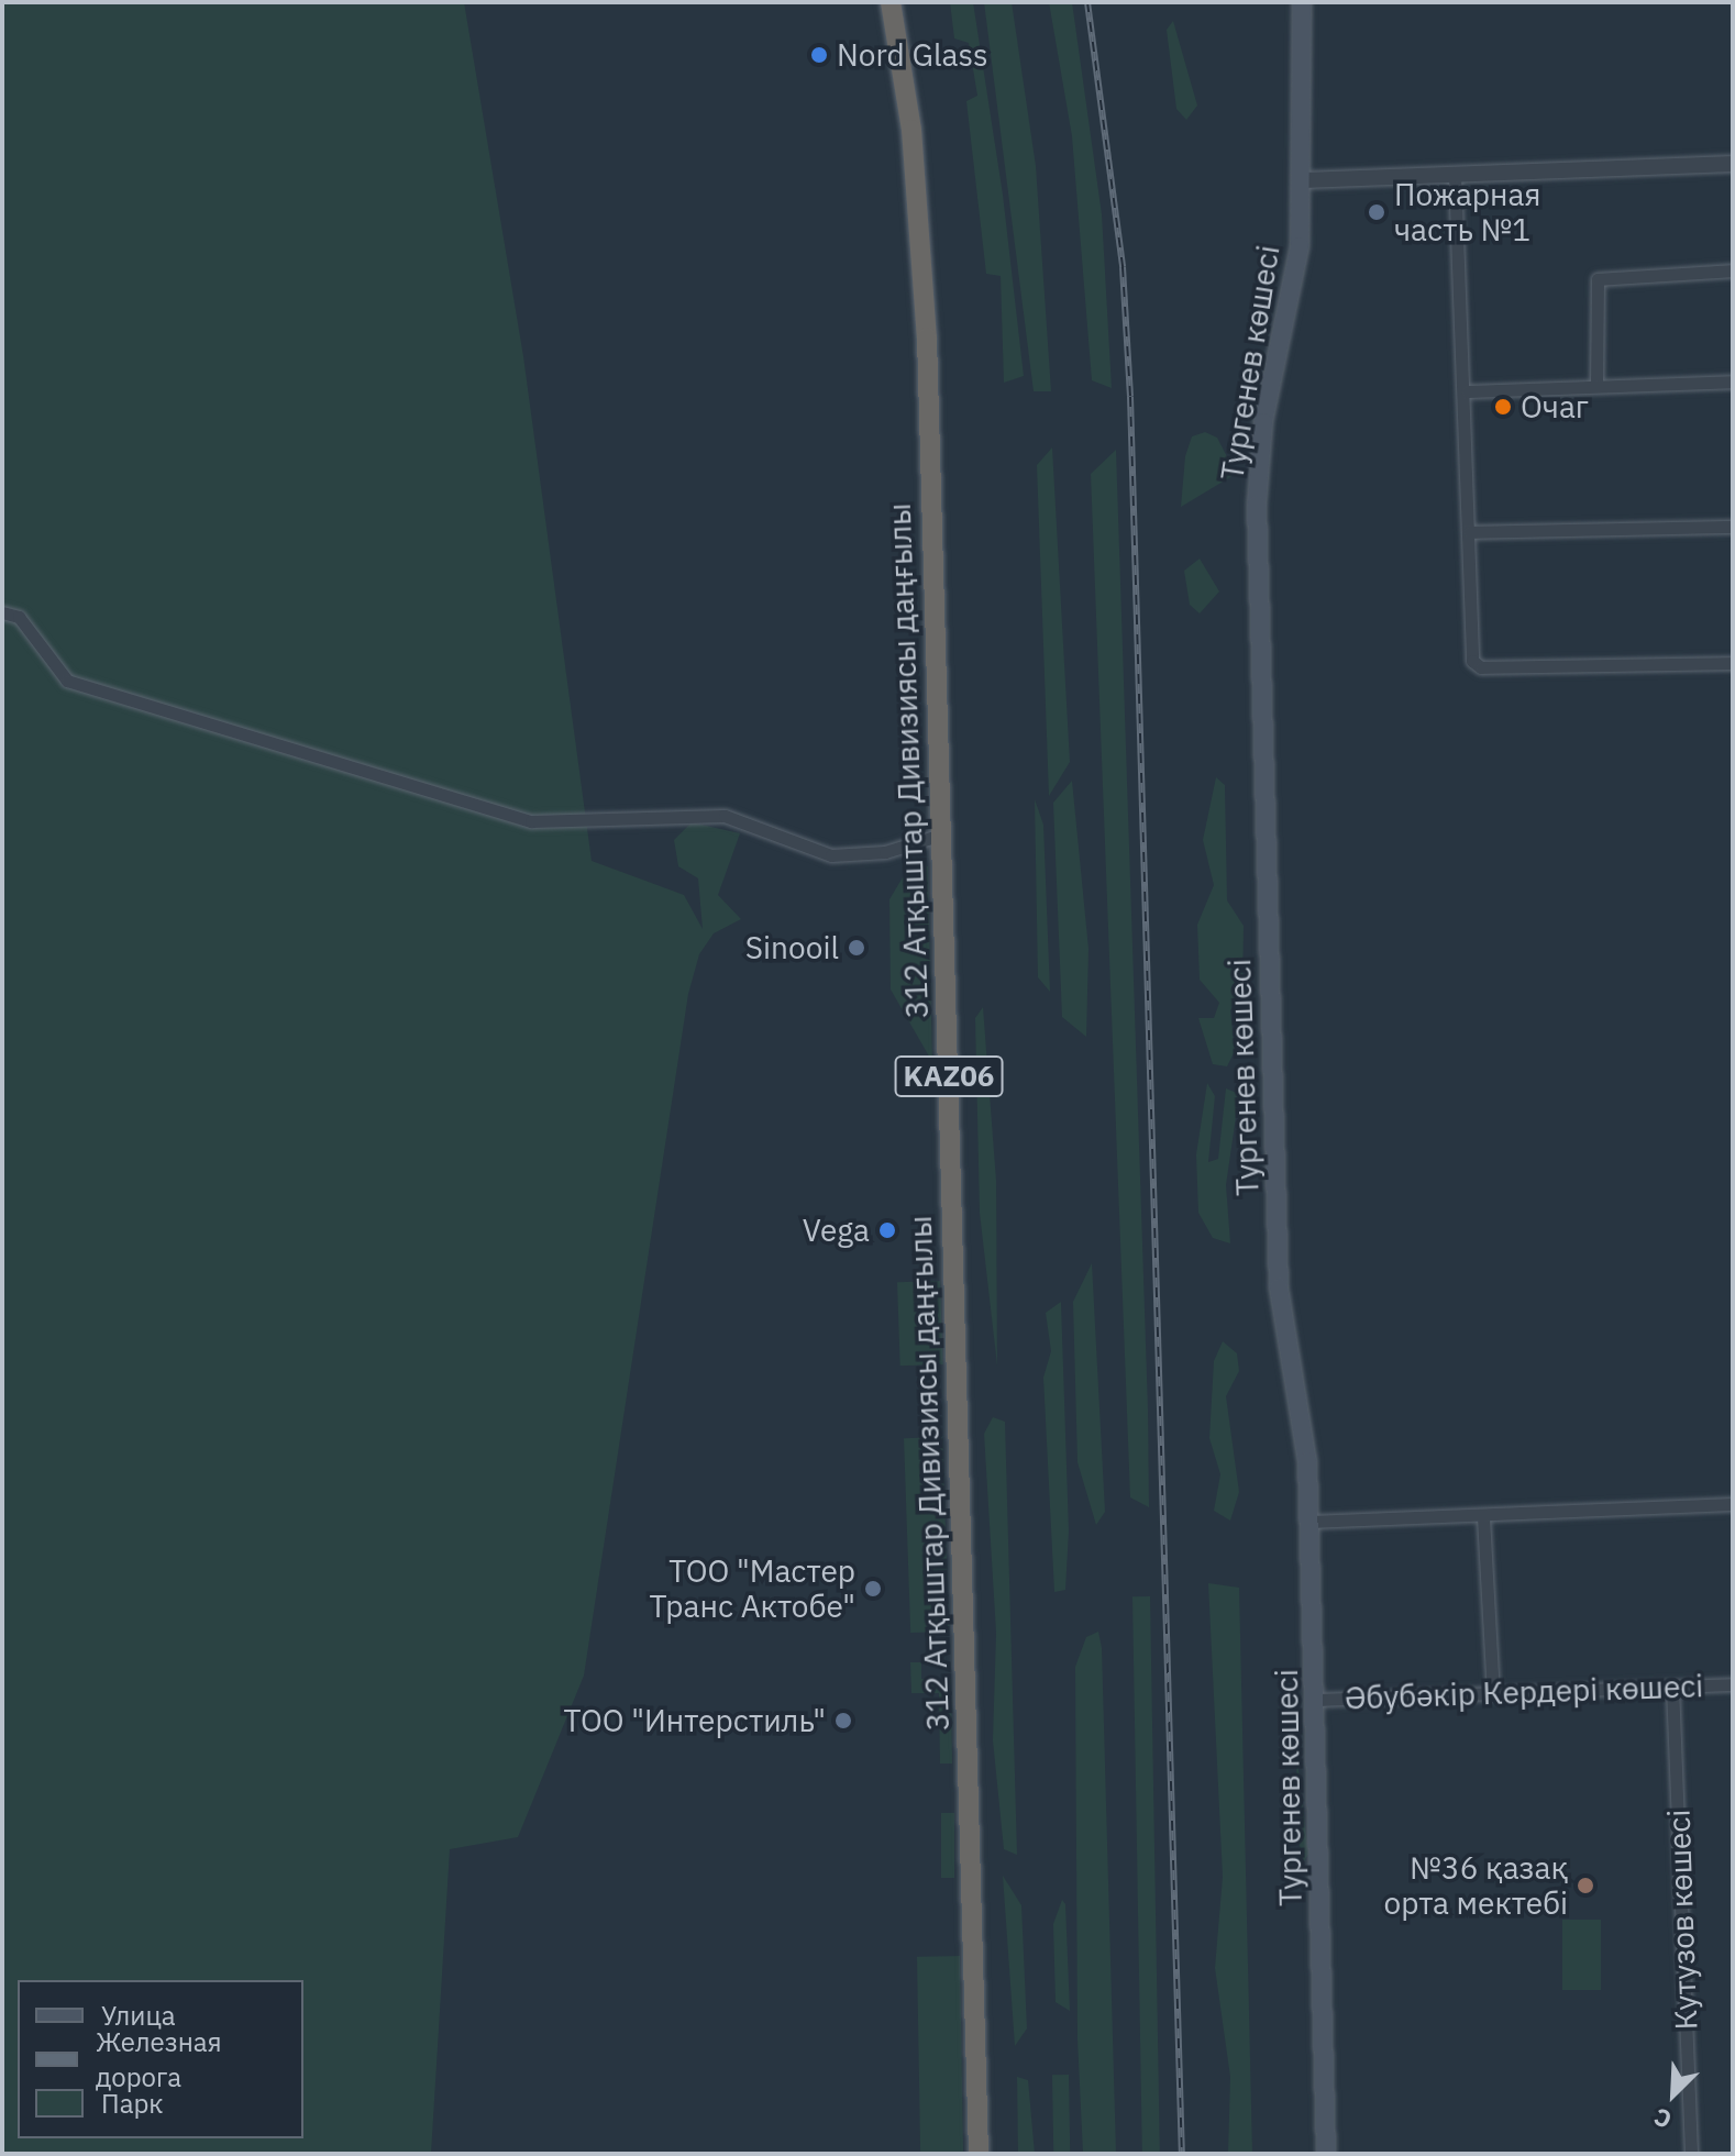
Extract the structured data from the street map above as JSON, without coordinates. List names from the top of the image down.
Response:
{
  "streets": {
    "highway": ["312 Атқыштар Дивизиясы даңғылы", "KАZ06"],
    "main road": ["Тургенев көшесі"],
    "street": ["Әбубәкір Кердері көшесі", "Кутузов көшесі"]
  },
  "crossings": [
    ["Тургенев көшесі", "Әбубәкір Кердері көшесі"],
    ["Әбубәкір Кердері көшесі", "Кутузов көшесі"]
  ],
  "places": [
    "Nord Glass",
    "Пожарная часть №1",
    "Очаг",
    "Sinooil",
    "Vega",
    "ТОО \"Мастер Транс Актобе\"",
    "ТОО \"Интерстиль\"",
    "№36 қазақ орта мектебі"
  ],
  "legend": ["Улица", "Железная дорога", "Парк"],
  "north": "bottom left"
}
